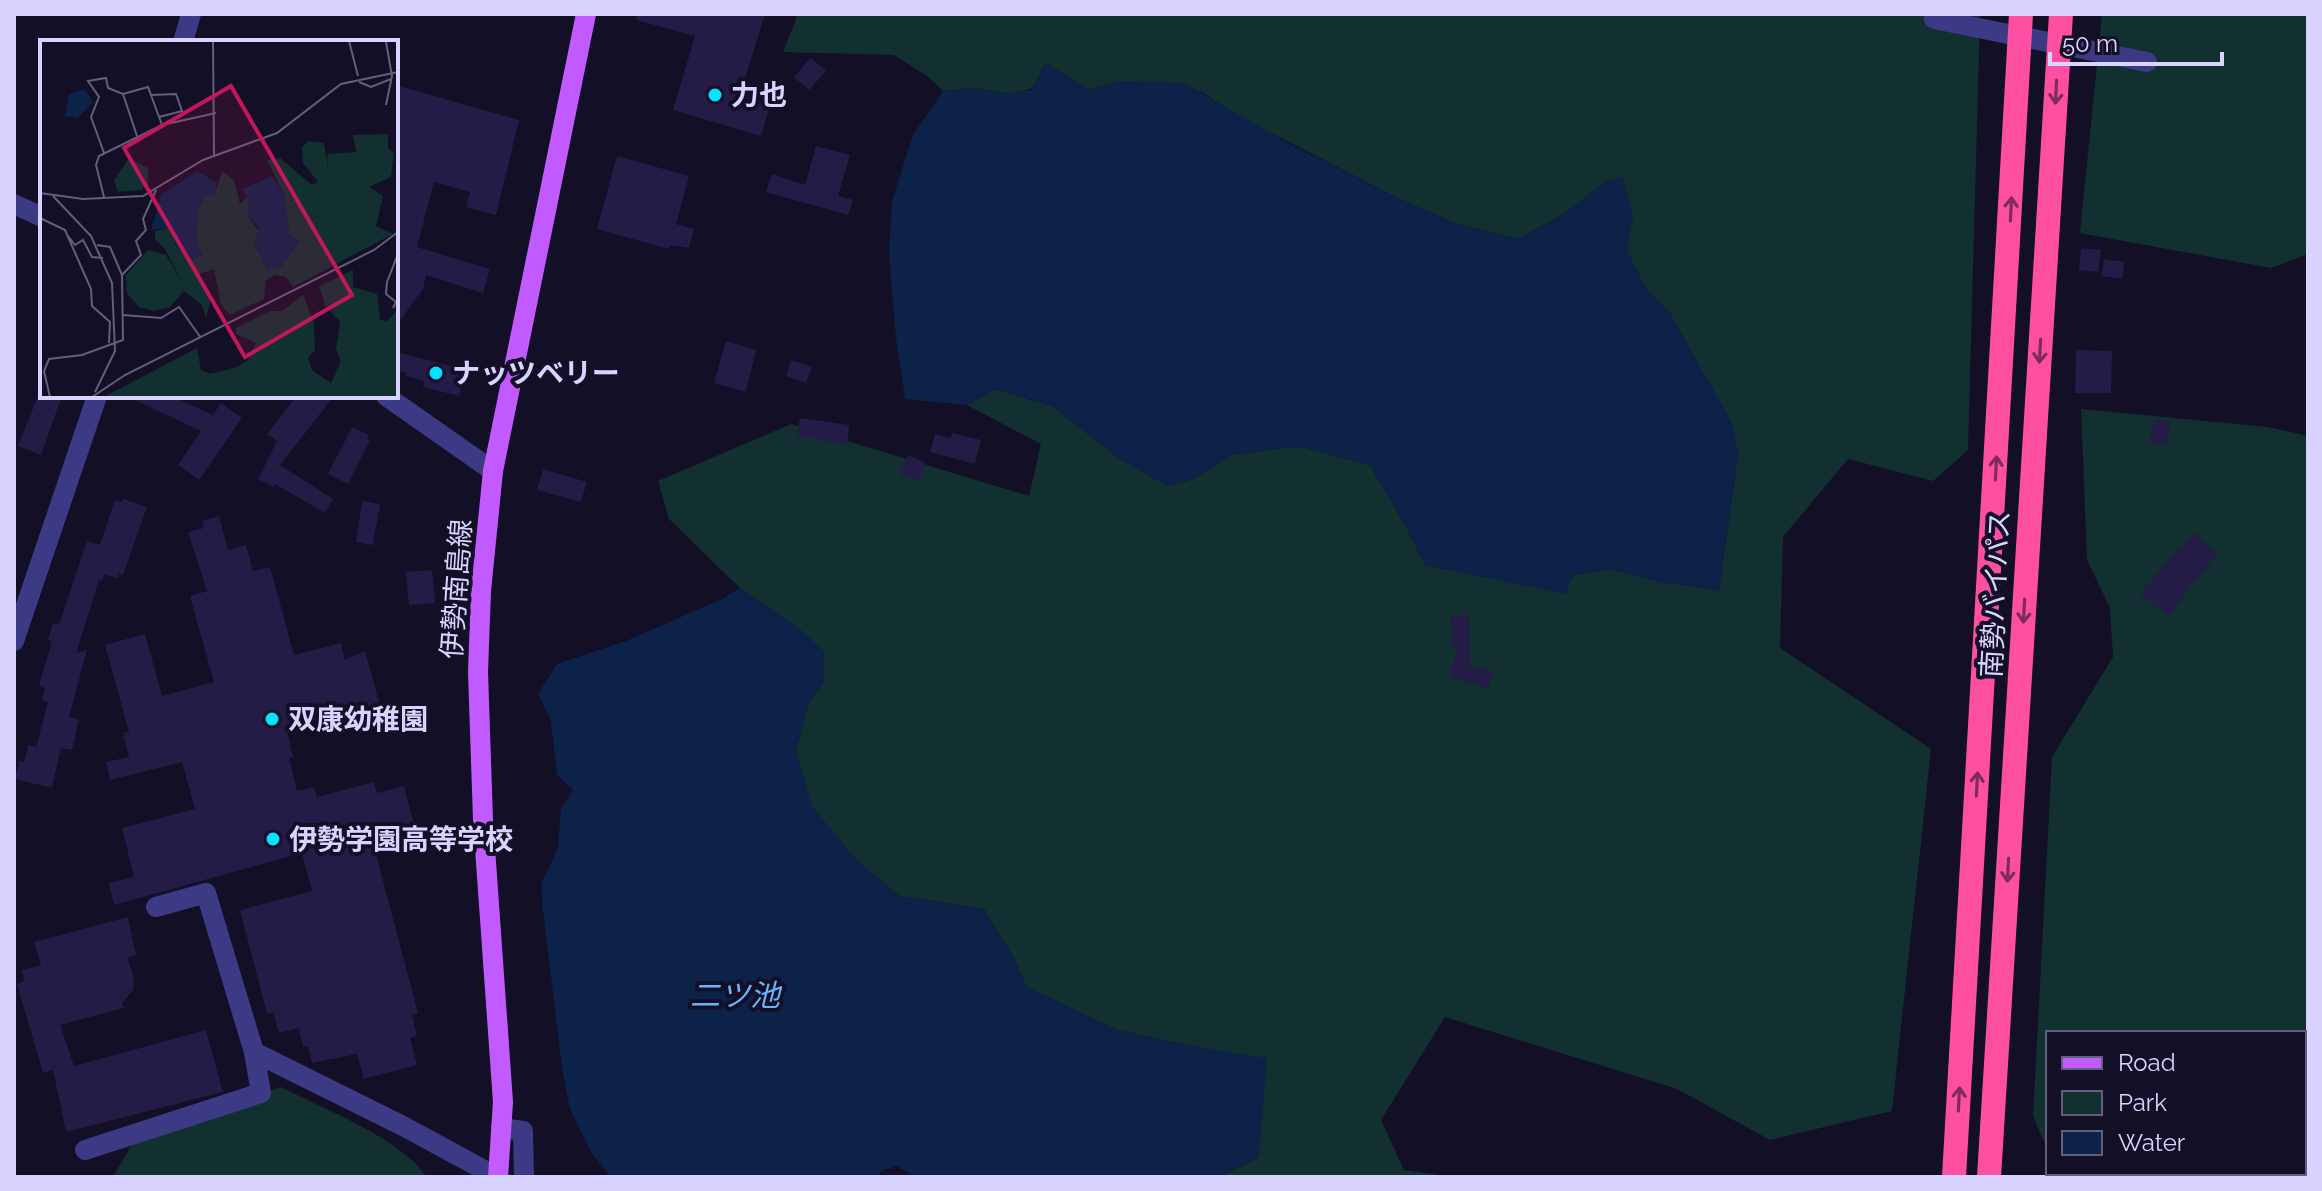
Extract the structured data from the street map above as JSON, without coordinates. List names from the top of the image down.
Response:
{
  "streets": {
    "highway": ["南勢バイパス"],
    "main road": ["伊勢南島線"]
  },
  "water": ["二ツ池"],
  "places": [
    "力也",
    "ナッツベリー",
    "双康幼稚園",
    "伊勢学園高等学校"
  ],
  "legend": ["Road", "Park", "Water"],
  "scale_bar": "50 m"
}
